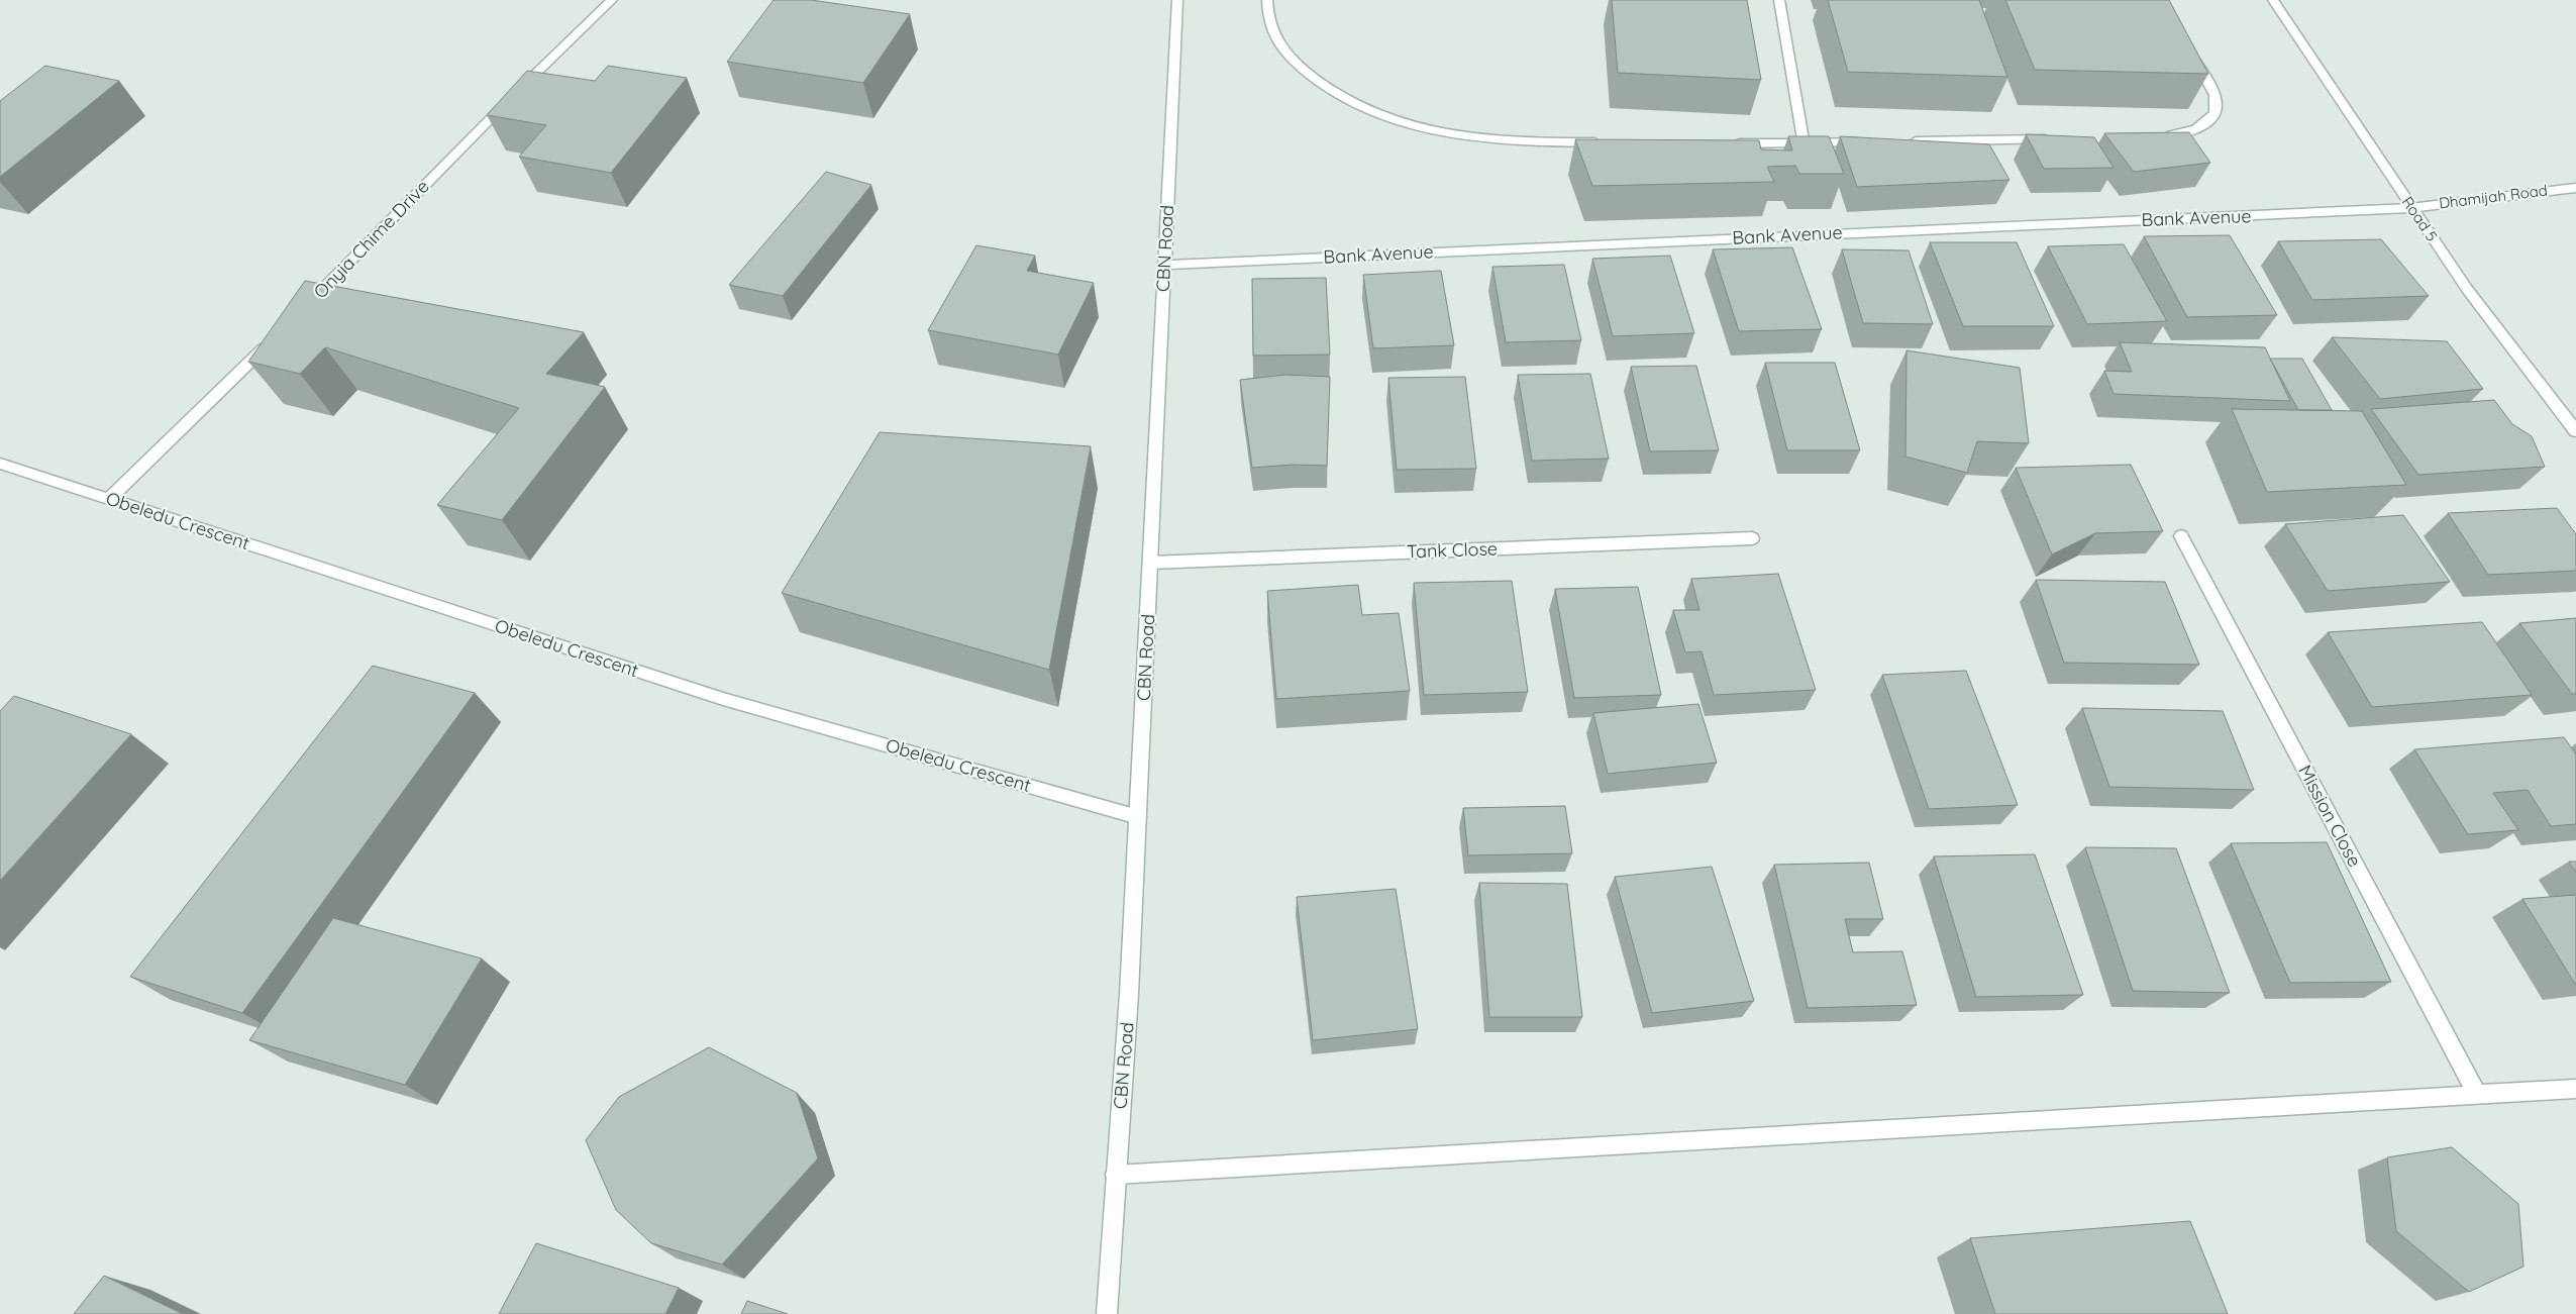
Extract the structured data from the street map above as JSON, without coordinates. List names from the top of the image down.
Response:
{
  "streets": {
    "street": [
      "Dhamijah Road",
      "Bank Avenue",
      "Road 5",
      "Onyia Chime Drive",
      "CBN Road",
      "Obeledu Crescent",
      "Tank Close",
      "Mission Close"
    ]
  },
  "crossings": [
    ["Dhamijah Road", "Bank Avenue"],
    ["Dhamijah Road", "Road 5"],
    ["Bank Avenue", "Road 5"],
    ["Bank Avenue", "CBN Road"],
    ["CBN Road", "Obeledu Crescent"],
    ["CBN Road", "Tank Close"]
  ]
}
